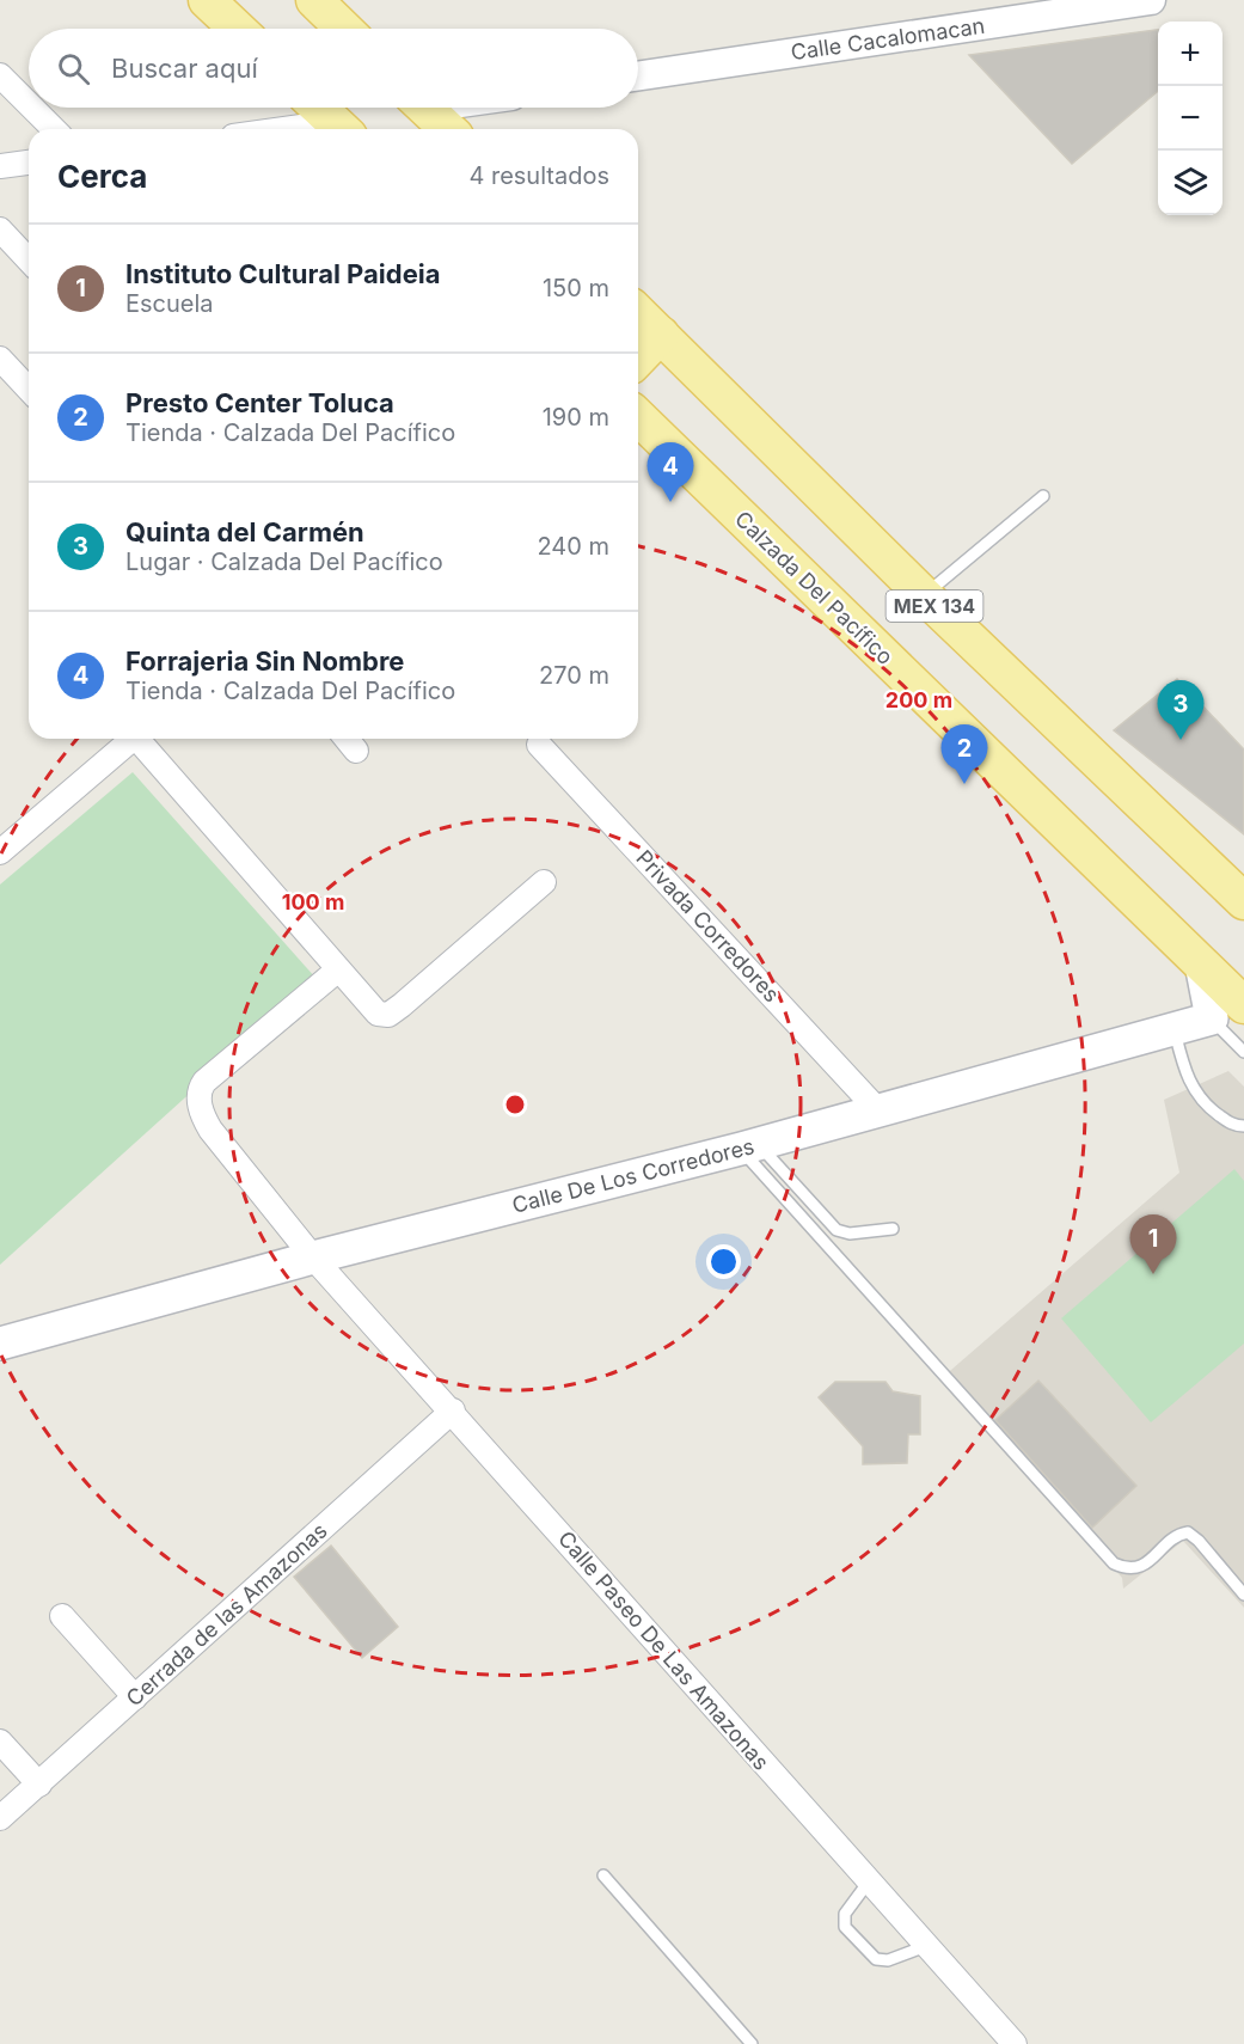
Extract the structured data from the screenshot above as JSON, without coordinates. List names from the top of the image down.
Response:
{
  "streets": {
    "main road": ["Calzada Del Pacífico", "MEX 134", "Calle De Los Corredores"],
    "street": [
      "Calle Cacalomacan",
      "Privada Corredores",
      "Cerrada de las Amazonas",
      "Calle Paseo De Las Amazonas"
    ]
  },
  "crossings": [
    ["Privada Corredores", "Calle De Los Corredores"],
    ["Calle De Los Corredores", "Calle Paseo De Las Amazonas"],
    ["Cerrada de las Amazonas", "Calle Paseo De Las Amazonas"]
  ],
  "page": {
    "map_buttons": ["+", "−"],
    "search": "Buscar aquí",
    "heading": ["Cerca", "4 resultados"],
    "list": [
      {
        "mark": "1",
        "name": "Instituto Cultural Paideia",
        "note": "Escuela",
        "value": "150 m"
      },
      {
        "mark": "2",
        "name": "Presto Center Toluca",
        "note": "Tienda · Calzada Del Pacífico",
        "value": "190 m"
      },
      {
        "mark": "3",
        "name": "Quinta del Carmén",
        "note": "Lugar · Calzada Del Pacífico",
        "value": "240 m"
      },
      {
        "mark": "4",
        "name": "Forrajeria Sin Nombre",
        "note": "Tienda · Calzada Del Pacífico",
        "value": "270 m"
      }
    ],
    "pins": [
      "4",
      "3",
      "2",
      "1"
    ]
  },
  "rings": ["200 m", "100 m"]
}
